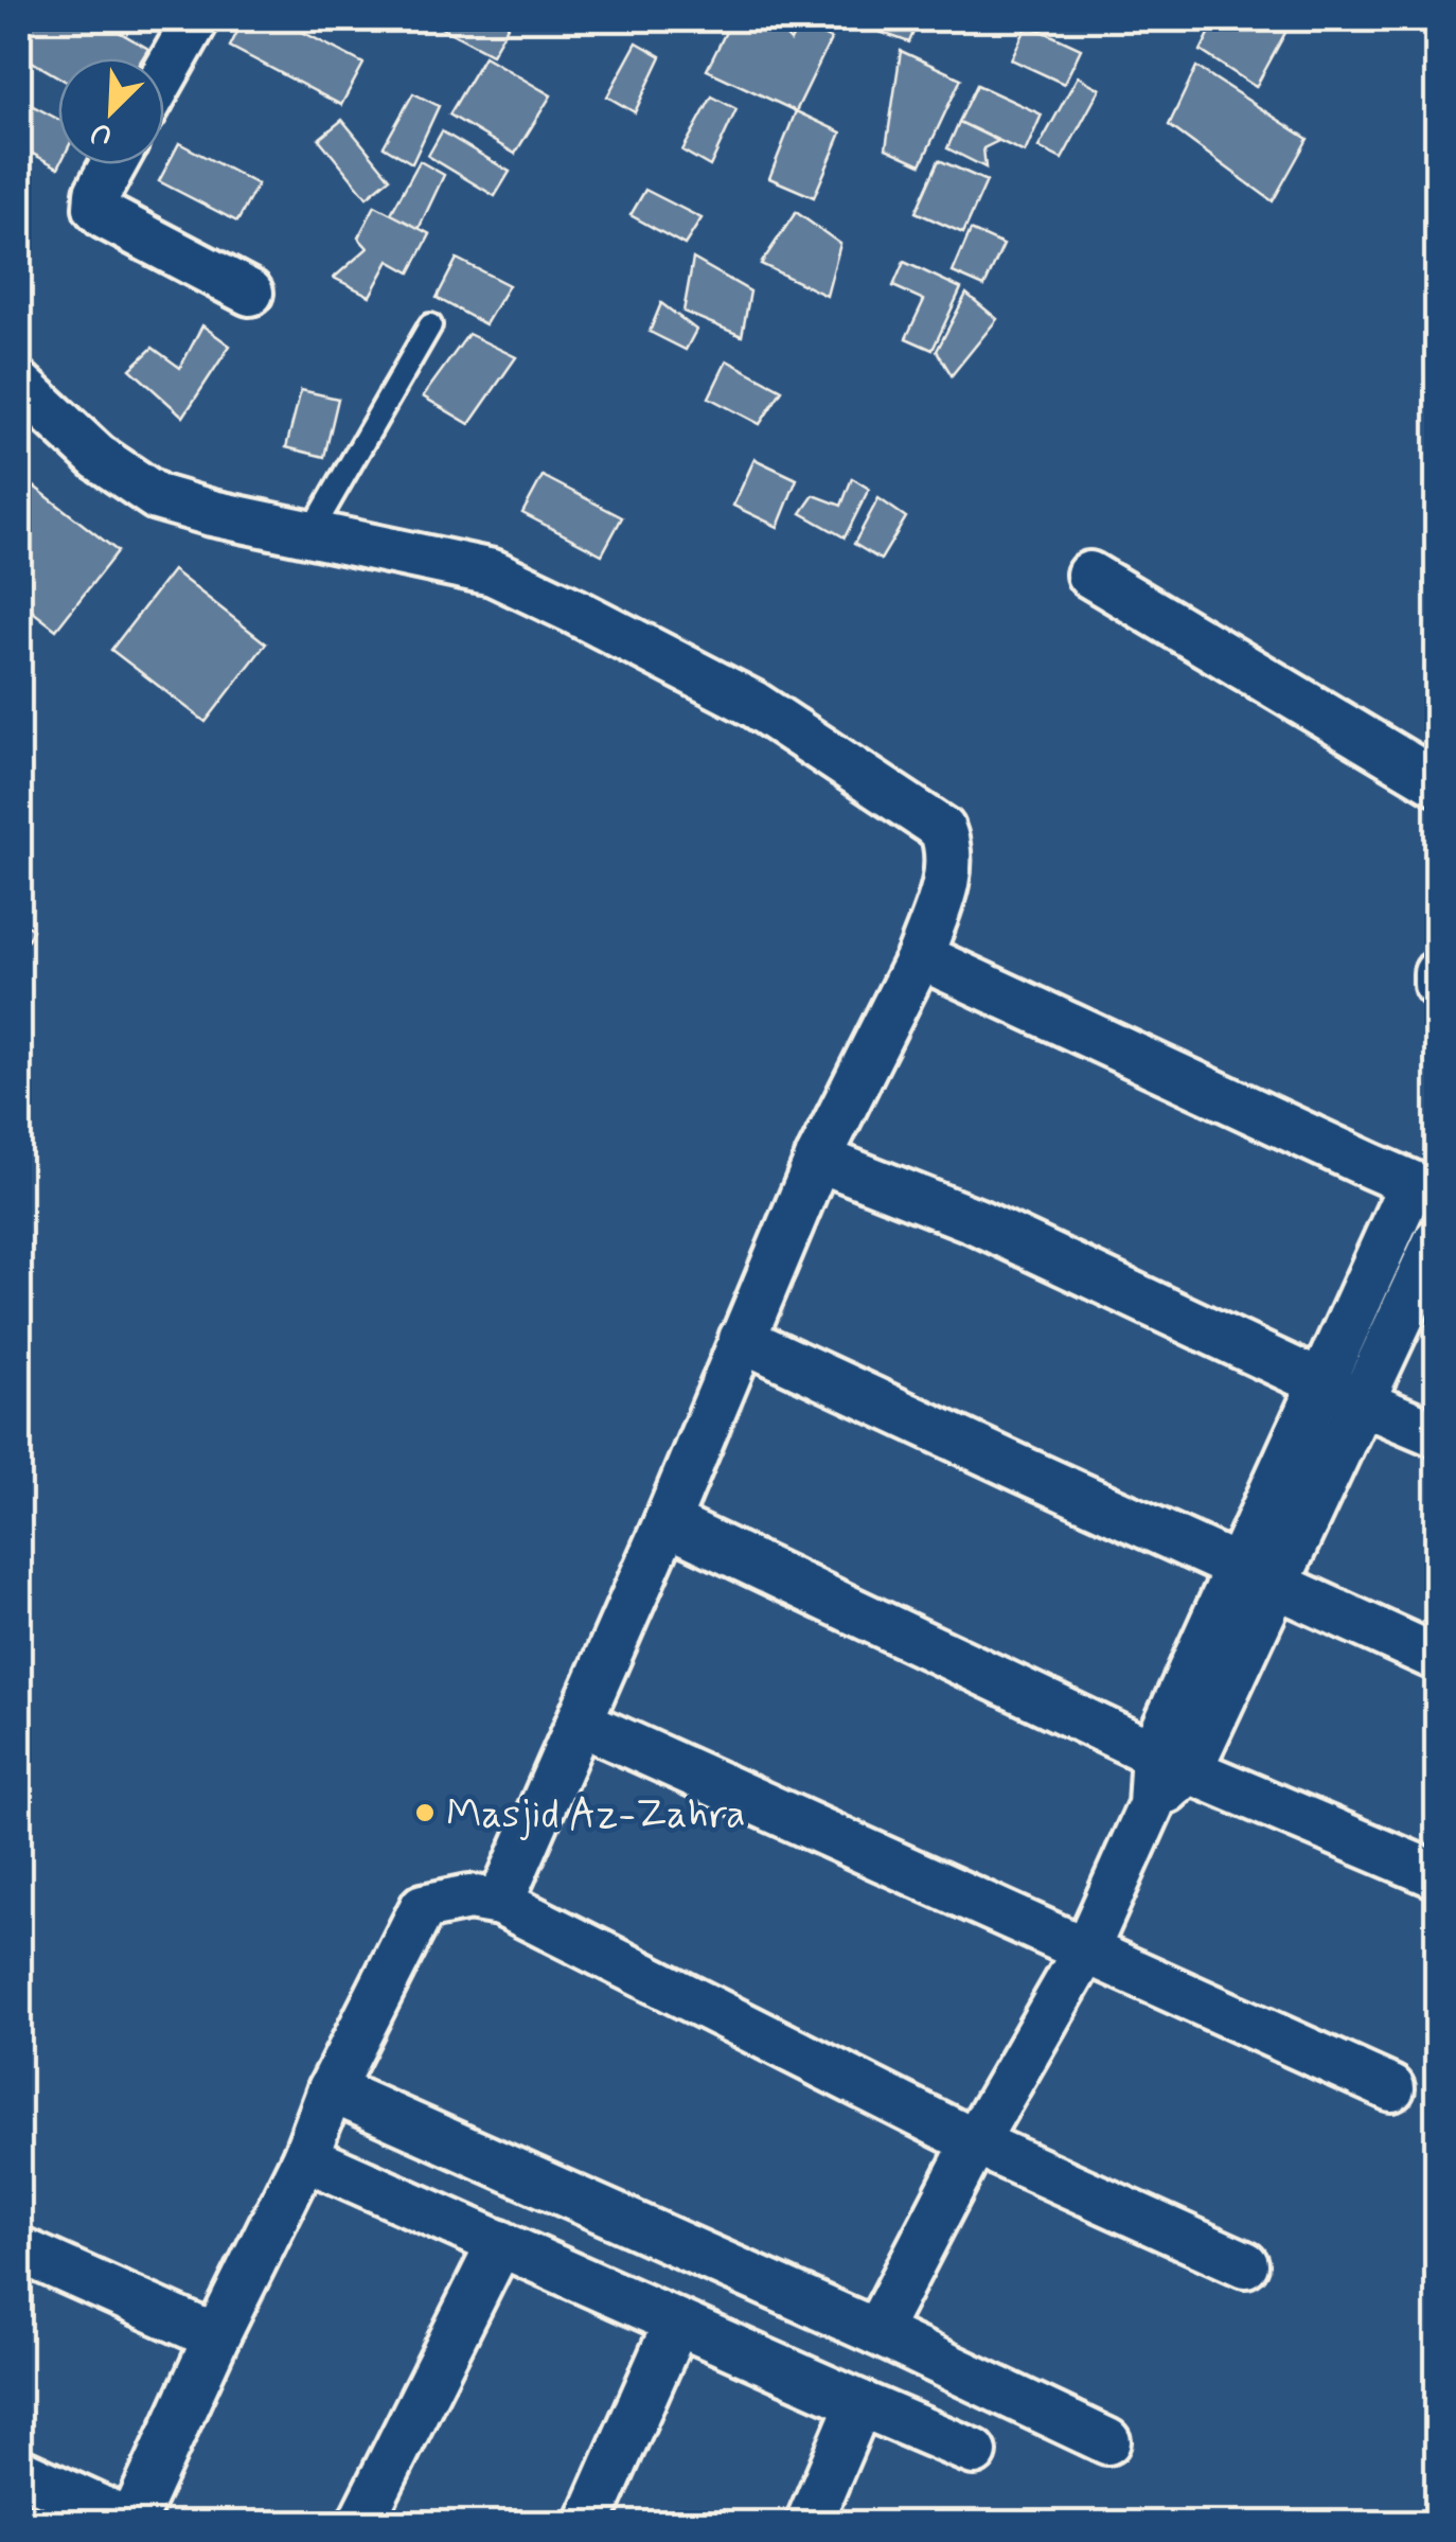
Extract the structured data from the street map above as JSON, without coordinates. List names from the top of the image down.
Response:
{
  "places": ["Masjid Az-Zahra"],
  "north": "bottom left"
}
